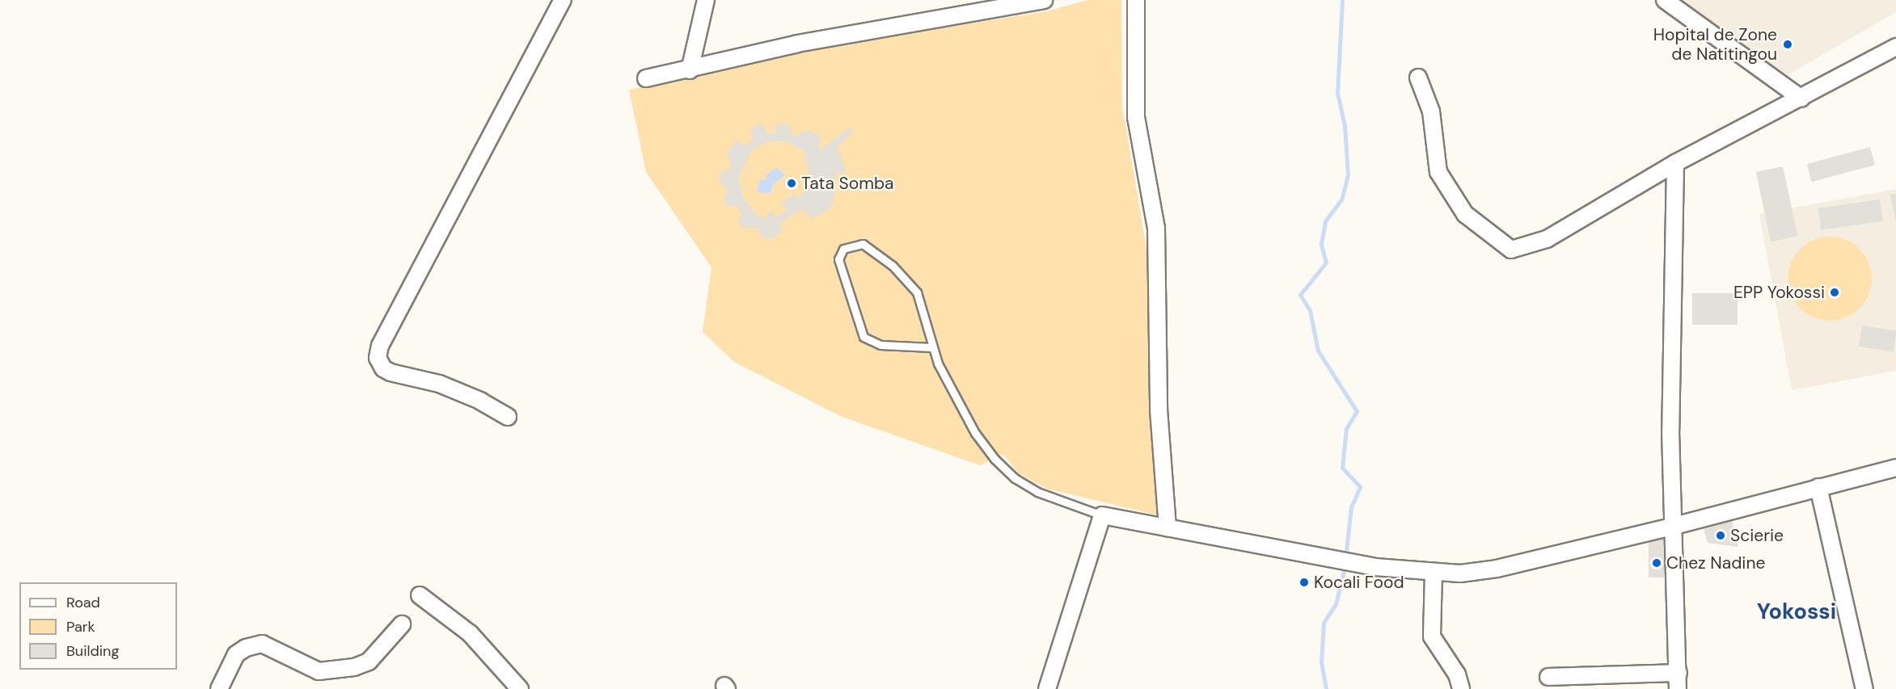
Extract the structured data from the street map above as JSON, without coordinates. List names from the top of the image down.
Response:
{
  "districts": ["Yokossi"],
  "places": [
    "Hopital de Zone de Natitingou",
    "Tata Somba",
    "EPP Yokossi",
    "Scierie",
    "Chez Nadine",
    "Kocali Food"
  ],
  "legend": ["Road", "Park", "Building"]
}
